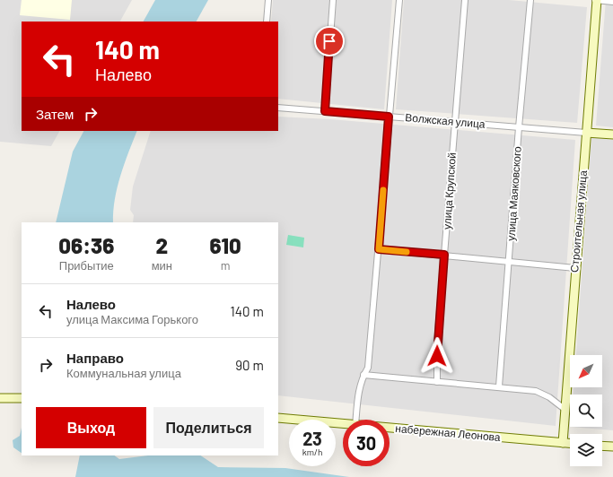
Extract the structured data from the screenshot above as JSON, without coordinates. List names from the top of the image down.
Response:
{
  "streets": {
    "street": [
      "Волжская улица",
      "улица Крупской",
      "улица Маяковского",
      "Строительная улица",
      "набережная Леонова"
    ]
  },
  "crossings": [
    ["Волжская улица", "улица Крупской"],
    ["Волжская улица", "улица Маяковского"],
    ["Волжская улица", "Строительная улица"],
    ["Строительная улица", "набережная Леонова"]
  ],
  "north": "bottom left",
  "page": {
    "turn": ["140 m", "Налево"],
    "then": "Затем",
    "eta": [
      "06:36",
      "Прибытие",
      "2",
      "мин",
      "610",
      "m"
    ],
    "list": [
      {
        "name": "Налево",
        "note": "улица Максима Горького",
        "value": "140 m"
      },
      {
        "name": "Направо",
        "note": "Коммунальная улица",
        "value": "90 m"
      }
    ],
    "buttons": ["Выход", "Поделиться"],
    "speed": "23 km/h",
    "limit": "30"
  }
}
